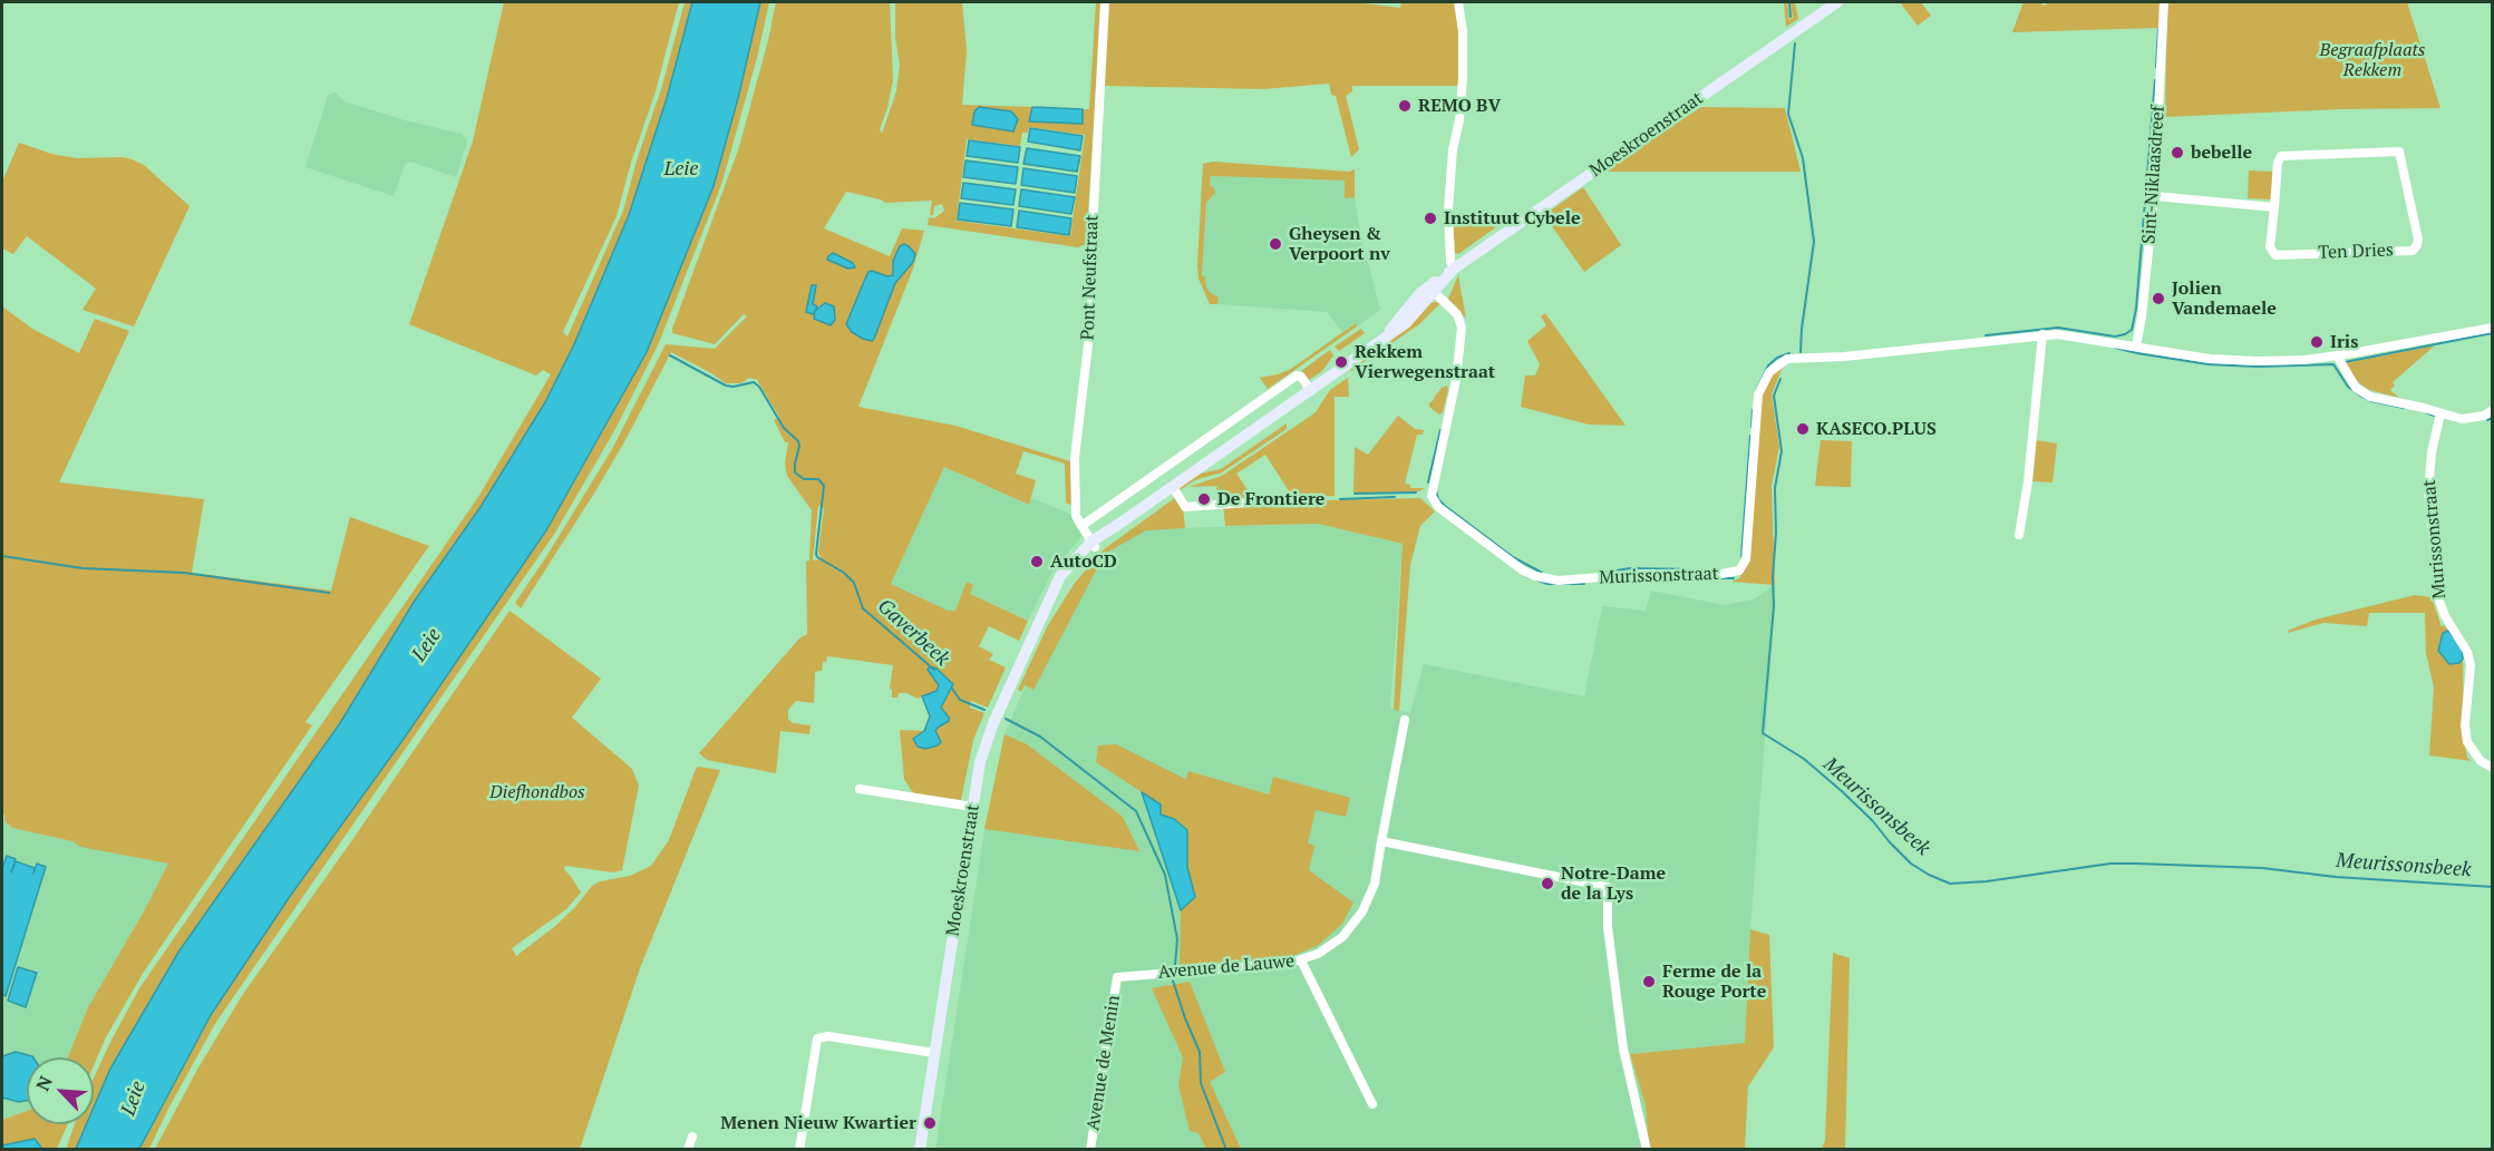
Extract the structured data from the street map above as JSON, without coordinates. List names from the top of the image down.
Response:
{
  "streets": {
    "main road": ["Moeskroenstraat"],
    "street": [
      "Sint-Niklaasdreef",
      "Ten Dries",
      "Pont Neufstraat",
      "Murissonstraat",
      "Avenue de Lauwe",
      "Avenue de Menin"
    ]
  },
  "crossings": [
    ["Moeskroenstraat", "Pont Neufstraat"],
    ["Moeskroenstraat", "Murissonstraat"],
    ["Sint-Niklaasdreef", "Murissonstraat"],
    ["Avenue de Lauwe", "Avenue de Menin"]
  ],
  "water": ["Leie", "Gaverbeek", "Meurissonsbeek"],
  "parks": ["Begraafplaats Rekkem", "Diefhondbos"],
  "places": [
    "REMO BV",
    "bebelle",
    "Instituut Cybele",
    "Gheysen & Verpoort nv",
    "Jolien Vandemaele",
    "Iris",
    "Rekkem Vierwegenstraat",
    "KASECO.PLUS",
    "De Frontiere",
    "AutoCD",
    "Notre-Dame de la Lys",
    "Ferme de la Rouge Porte",
    "Menen Nieuw Kwartier"
  ],
  "north": "top left"
}
